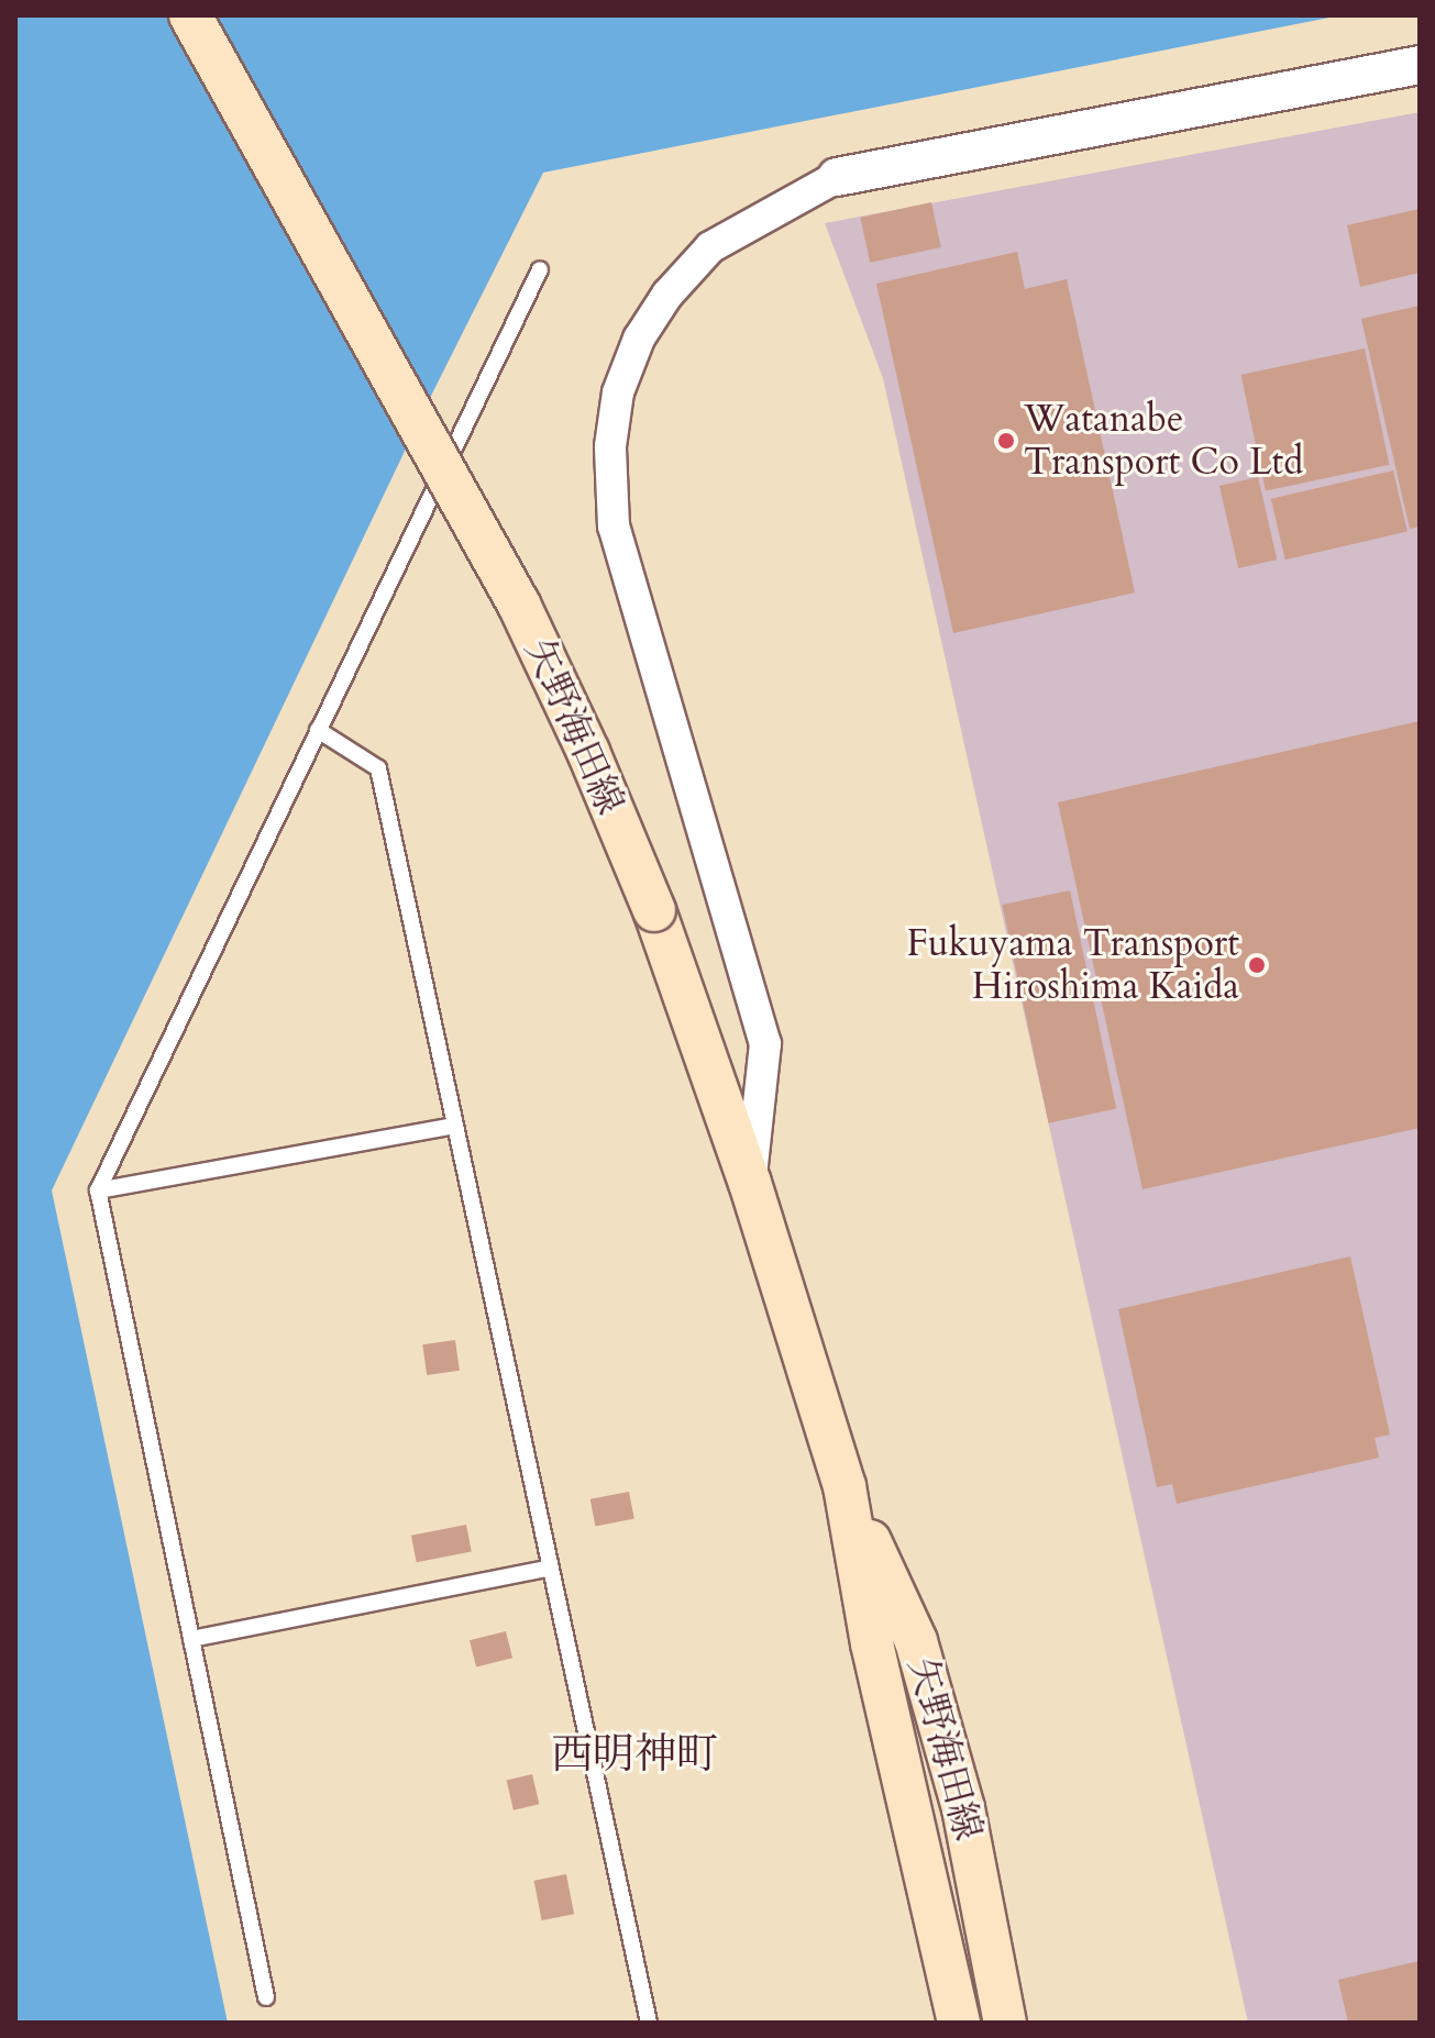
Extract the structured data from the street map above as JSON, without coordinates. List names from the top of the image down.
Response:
{
  "streets": {
    "main road": ["矢野海田線"]
  },
  "districts": ["西明神町"],
  "places": ["Watanabe Transport Co Ltd", "Fukuyama Transport Hiroshima Kaida"]
}
